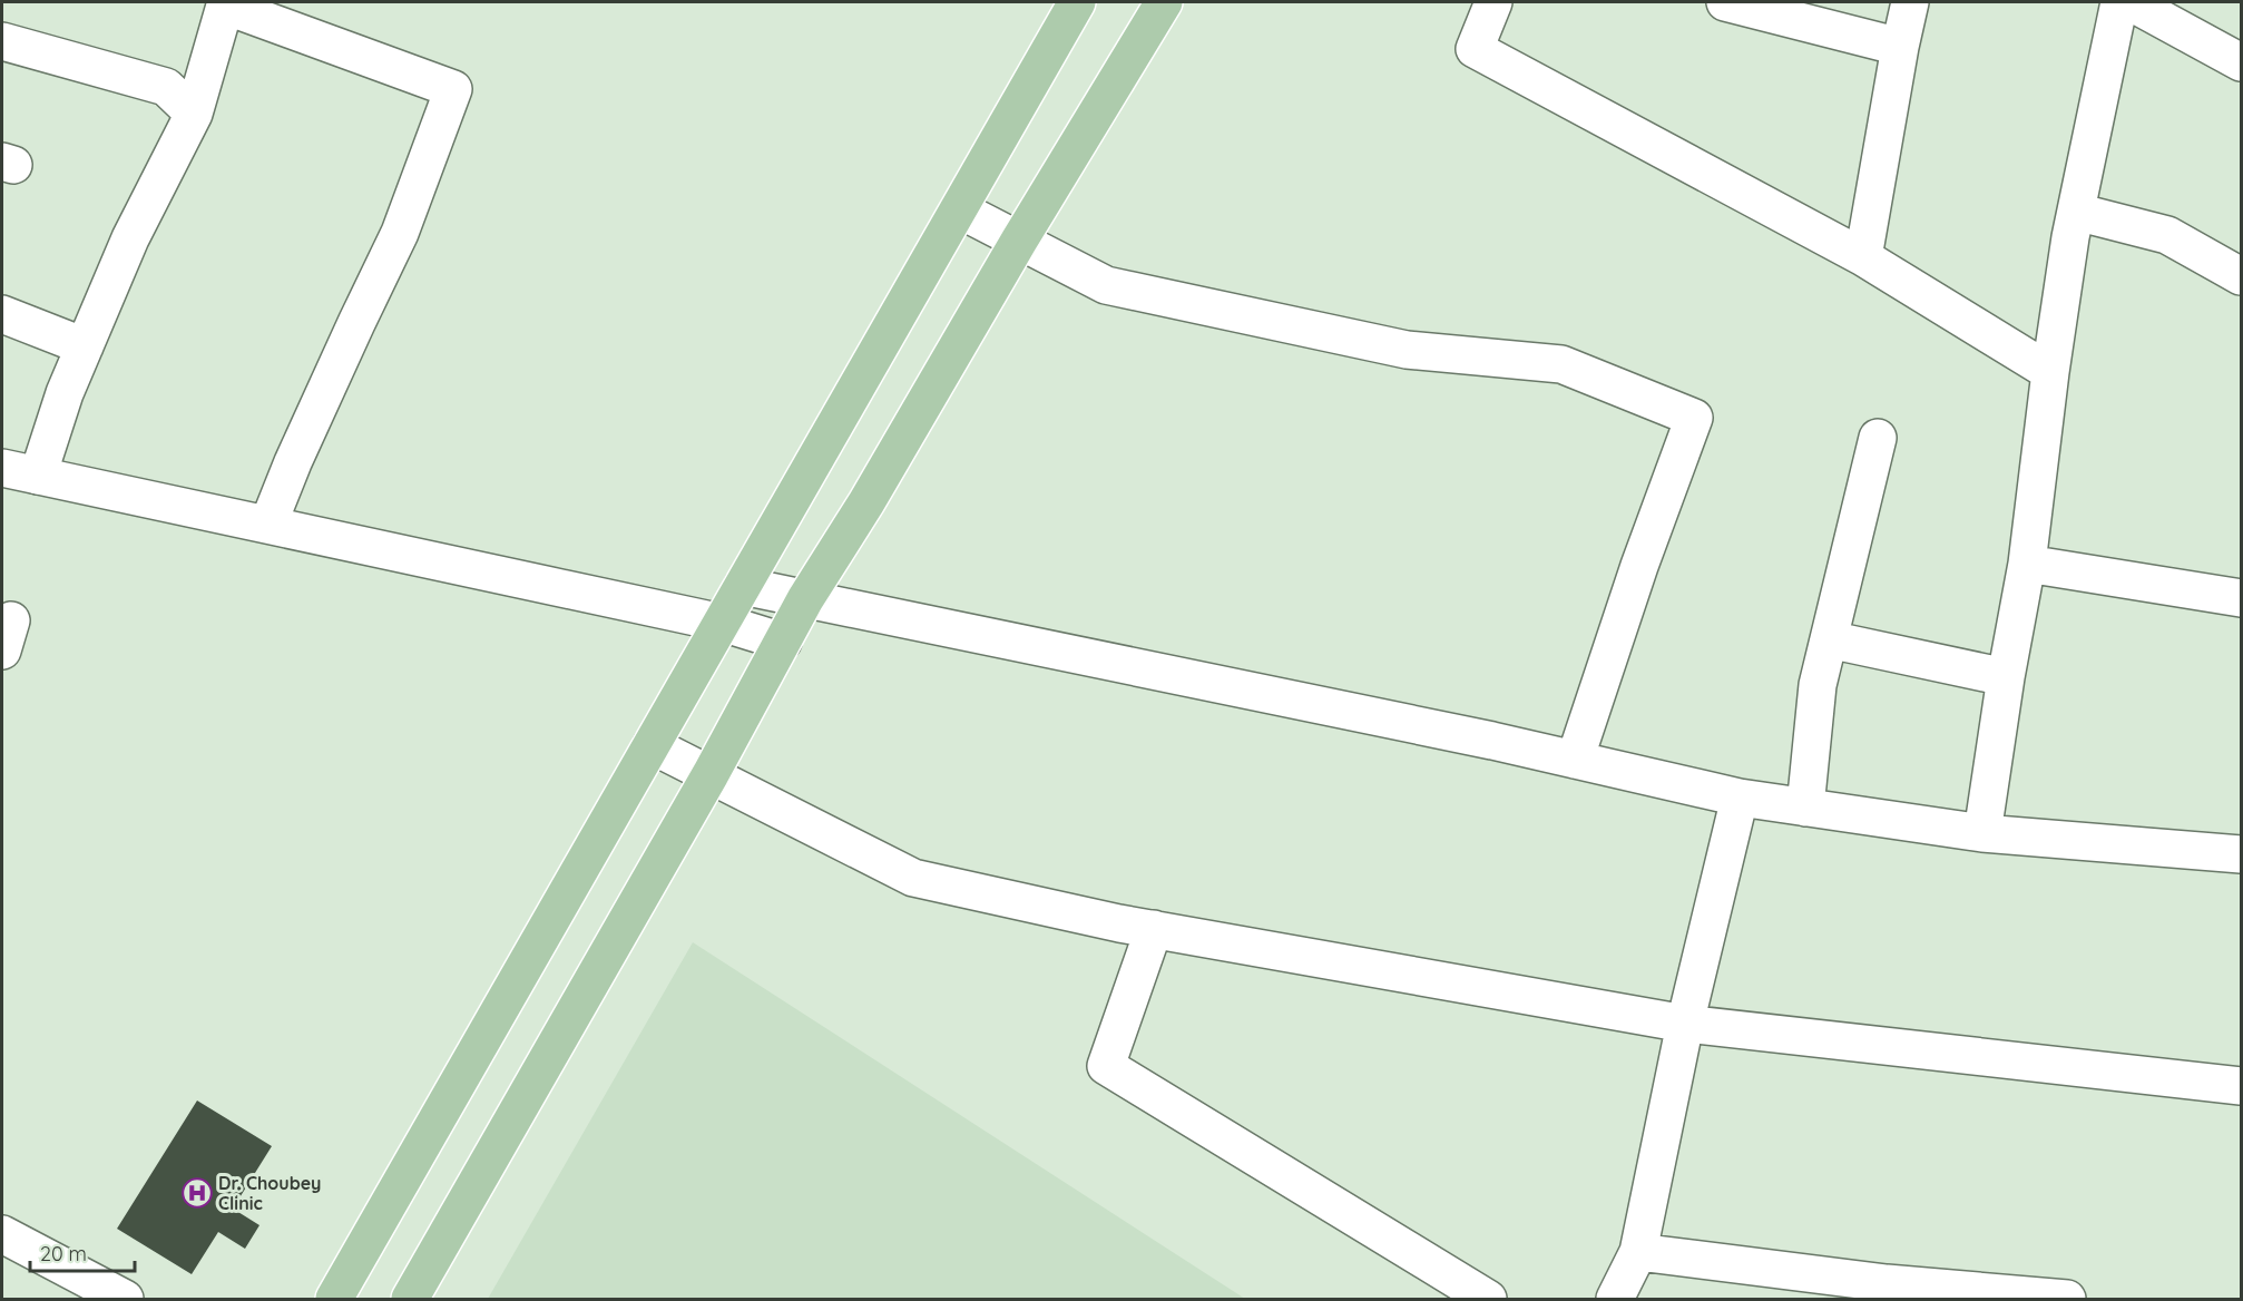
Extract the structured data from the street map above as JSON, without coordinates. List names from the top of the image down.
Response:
{
  "places": {
    "hospital": ["Dr. Choubey Clinic"]
  },
  "scale_bar": "20 m"
}
